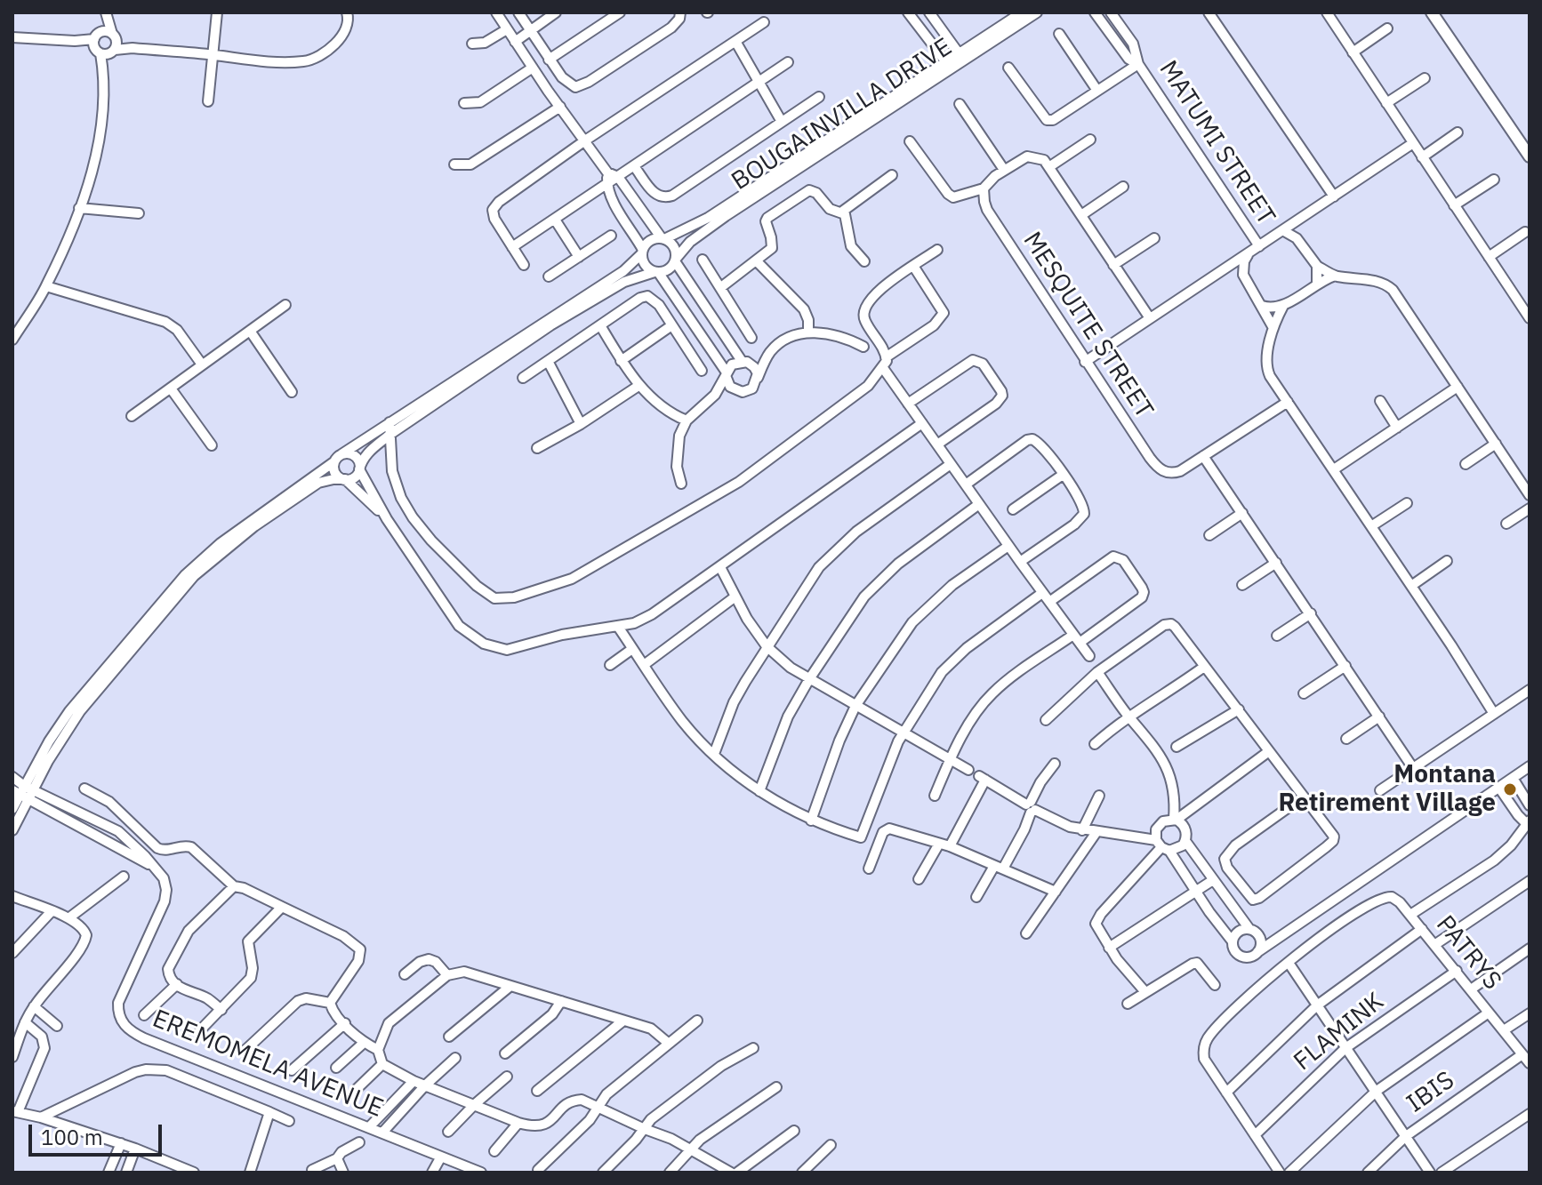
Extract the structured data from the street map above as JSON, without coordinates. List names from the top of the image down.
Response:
{
  "streets": {
    "street": [
      "BOUGAINVILLA DRIVE",
      "MATUMI STREET",
      "MESQUITE STREET",
      "PATRYS",
      "FLAMINK",
      "EREMOMELA AVENUE",
      "IBIS"
    ]
  },
  "crossings": [
    ["BOUGAINVILLA DRIVE", "EREMOMELA AVENUE"],
    ["PATRYS", "FLAMINK"],
    ["PATRYS", "IBIS"]
  ],
  "places": ["Montana Retirement Village"],
  "scale_bar": "100 m"
}
